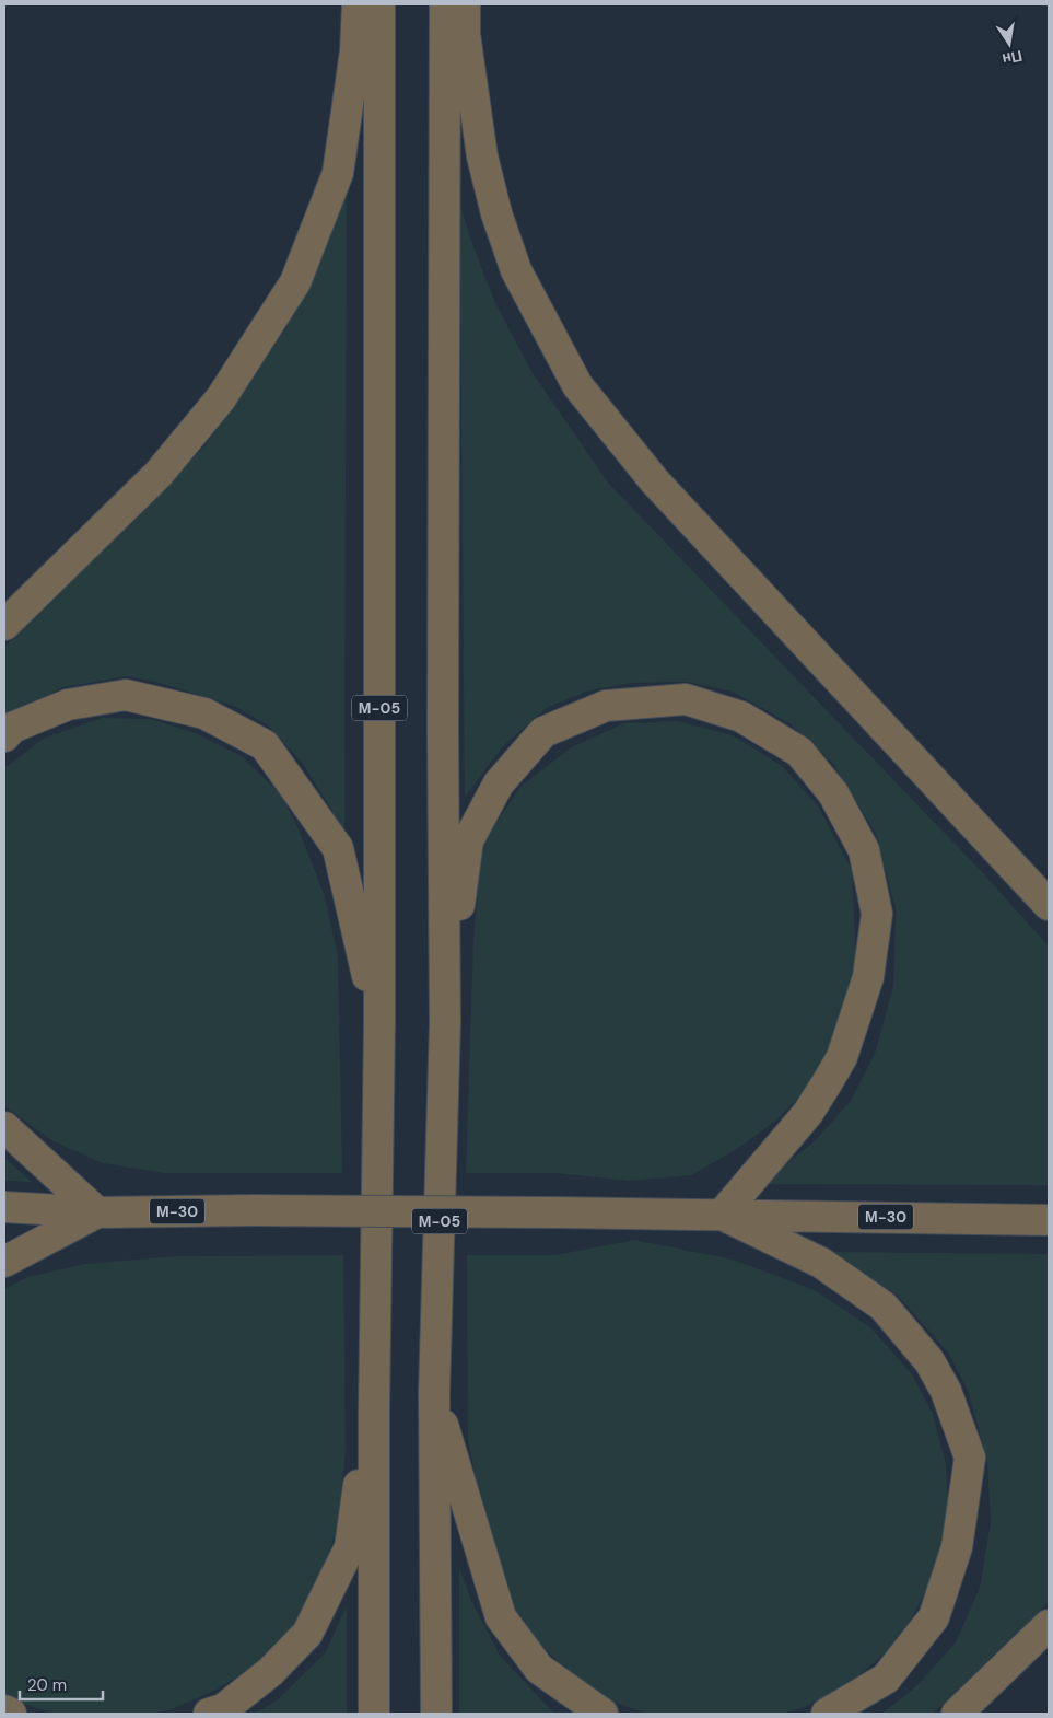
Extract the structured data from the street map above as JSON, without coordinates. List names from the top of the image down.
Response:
{
  "streets": {
    "highway": ["М-05", "М-30"]
  },
  "scale_bar": "20 m",
  "north": "bottom"
}
